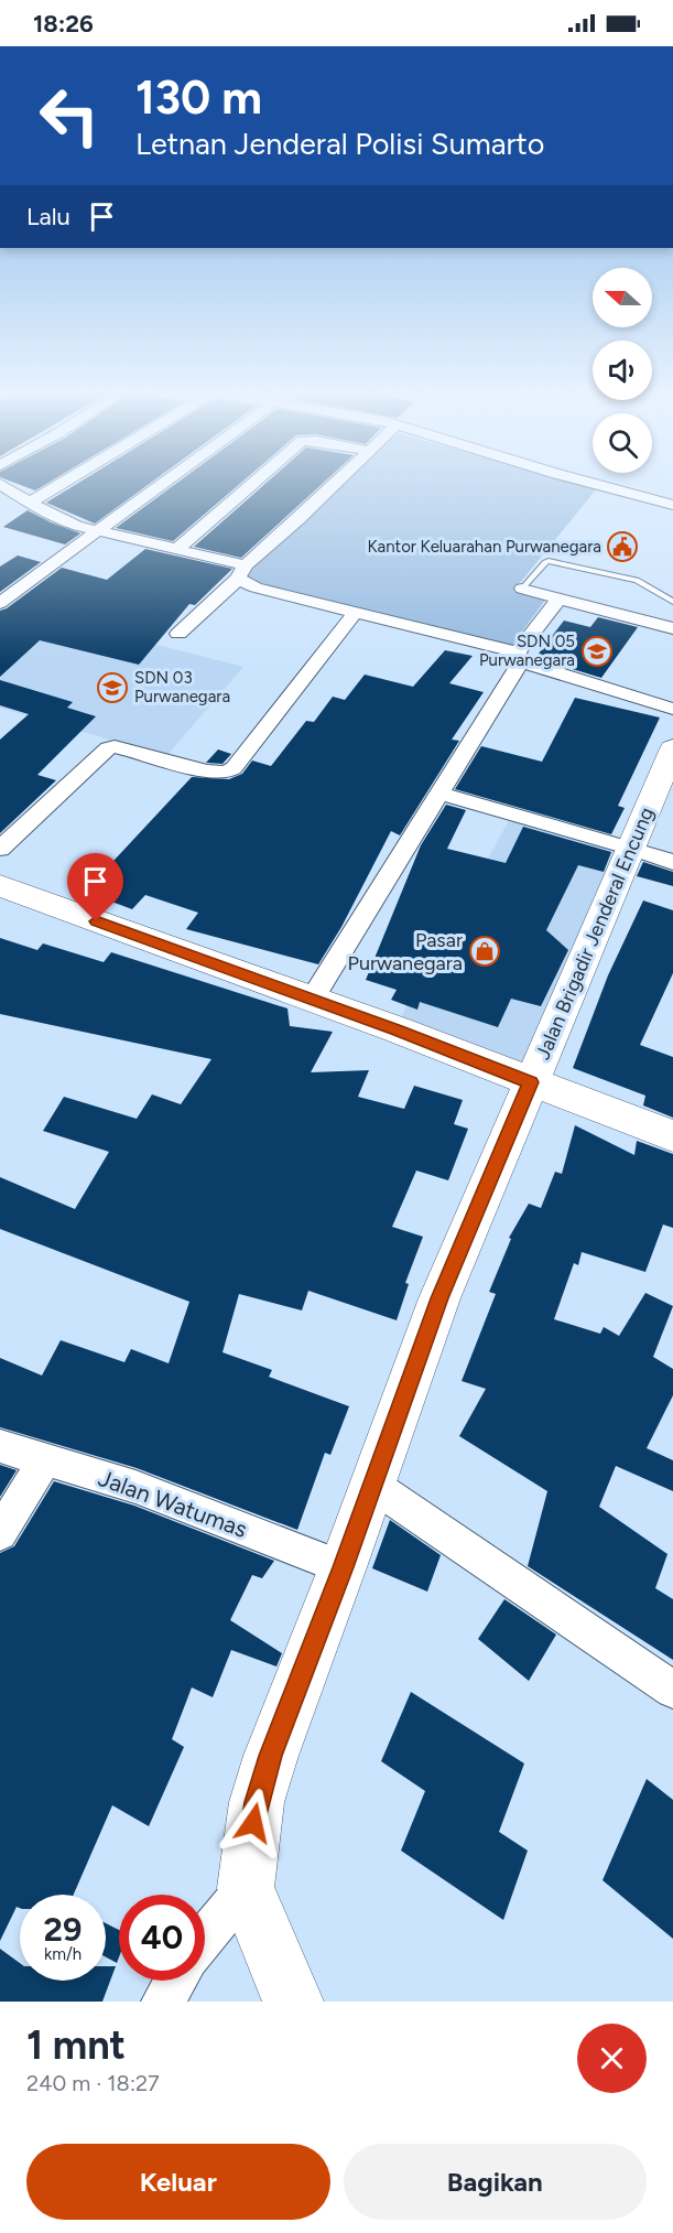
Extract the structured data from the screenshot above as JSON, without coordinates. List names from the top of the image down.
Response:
{
  "streets": {
    "street": ["Jalan Brigadir Jenderal Encung", "Jalan Watumas"]
  },
  "crossings": [
    ["Jalan Brigadir Jenderal Encung", "Jalan Watumas"]
  ],
  "places": {
    "public building": ["Kantor Keluarahan Purwanegara"],
    "school or university": ["SDN 05 Purwanegara", "SDN 03 Purwanegara"],
    "shop": ["Pasar Purwanegara"]
  },
  "north": "left",
  "page": {
    "status": "18:26",
    "turn": ["130 m", "Letnan Jenderal Polisi Sumarto"],
    "then": "Lalu",
    "speed": "29 km/h",
    "limit": "40",
    "heading": ["1 mnt", "240 m · 18:27"],
    "buttons": ["Keluar", "Bagikan"]
  }
}
